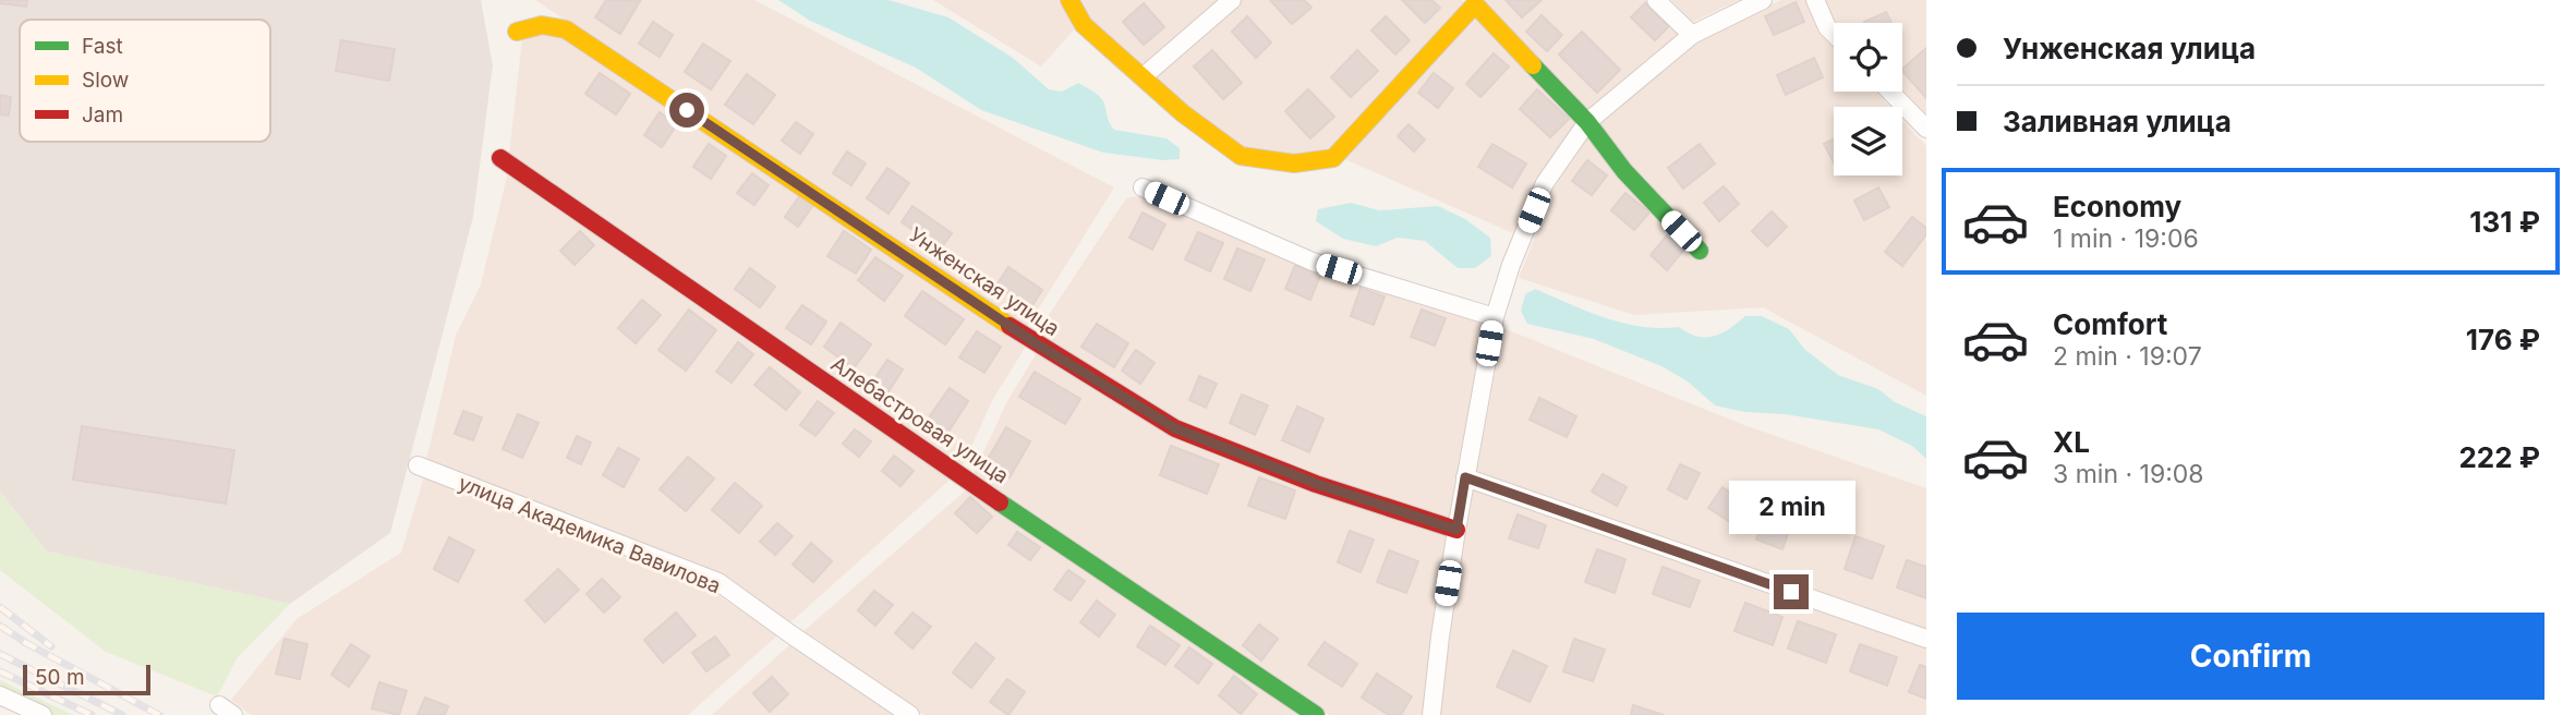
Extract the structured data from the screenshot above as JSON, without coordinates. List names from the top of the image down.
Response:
{
  "streets": {
    "street": ["Унженская улица", "Алебастровая улица", "улица Академика Вавилова"]
  },
  "legend": ["Fast", "Slow", "Jam"],
  "scale_bar": "50 m",
  "page": {
    "banner": ["Унженская улица", "Заливная улица"],
    "list": [
      {
        "name": "Economy",
        "note": "1 min · 19:06",
        "value": "131 ₽"
      },
      {
        "name": "Comfort",
        "note": "2 min · 19:07",
        "value": "176 ₽"
      },
      {
        "name": "XL",
        "note": "3 min · 19:08",
        "value": "222 ₽"
      }
    ],
    "bubble": "2 min",
    "buttons": "Confirm",
    "scale": "50 m"
  }
}
